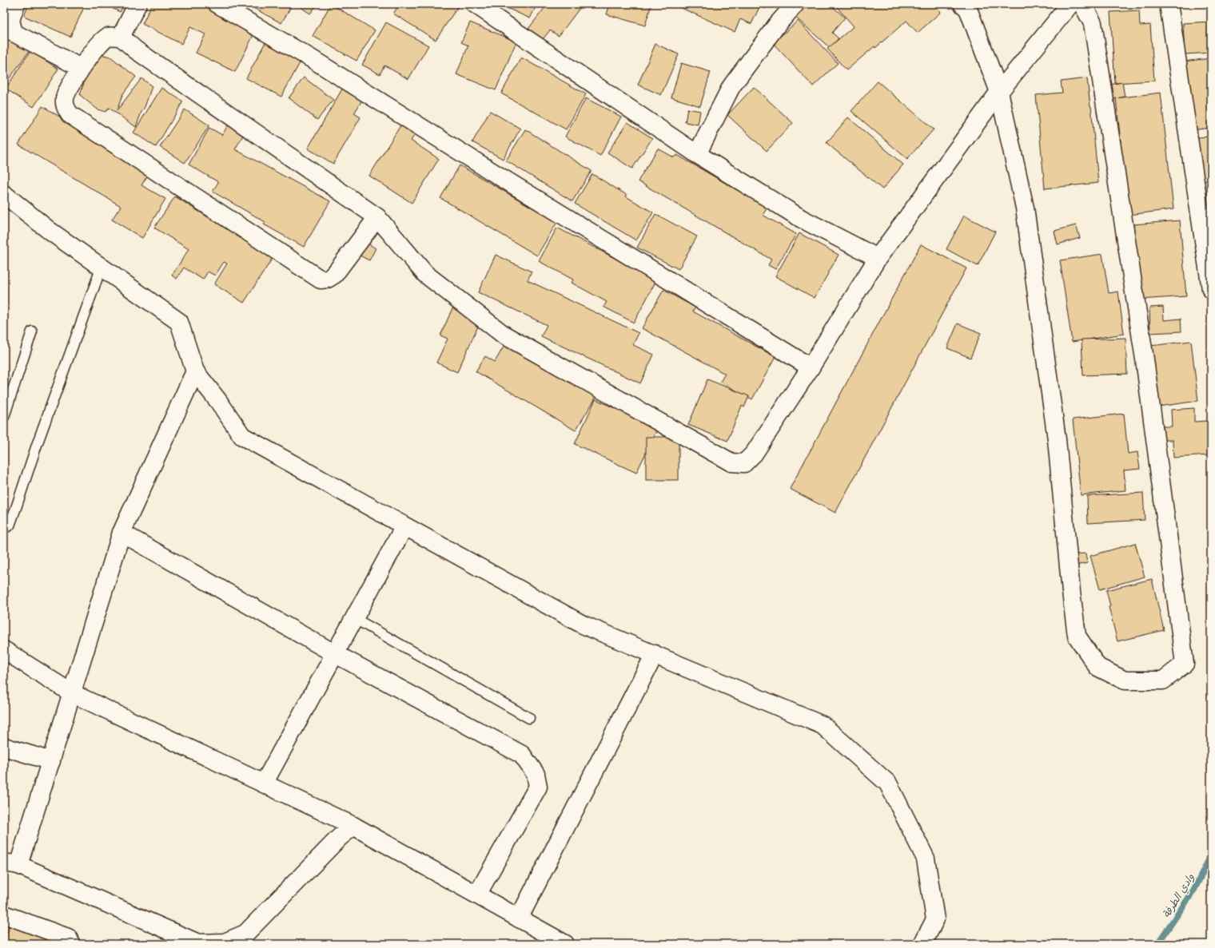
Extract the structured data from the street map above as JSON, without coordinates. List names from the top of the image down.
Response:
{
  "water": ["وادي الطرفة"]
}
